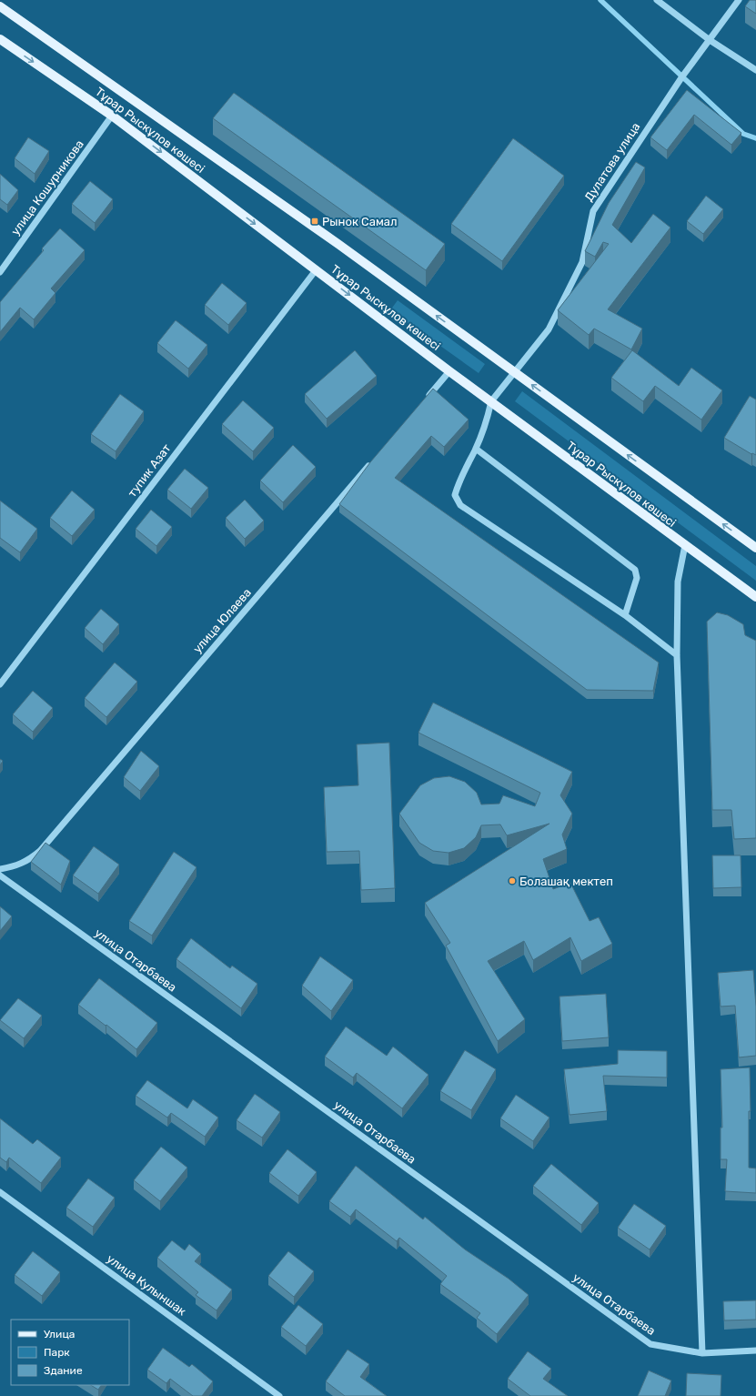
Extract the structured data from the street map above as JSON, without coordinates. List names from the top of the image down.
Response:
{
  "streets": {
    "main road": ["Тұрар Рыскұлов көшесі"],
    "street": [
      "Дулатова улица",
      "улица Кошурникова",
      "тупик Азат",
      "улица Юлаева",
      "улица Отарбаева",
      "улица Кулыншак"
    ]
  },
  "crossings": [
    ["Тұрар Рыскұлов көшесі", "Дулатова улица"],
    ["Тұрар Рыскұлов көшесі", "улица Кошурникова"],
    ["Тұрар Рыскұлов көшесі", "тупик Азат"]
  ],
  "places": {
    "transit": ["Рынок Самал"],
    "other": ["Болашақ мектеп"]
  },
  "legend": ["Улица", "Парк", "Здание"]
}
